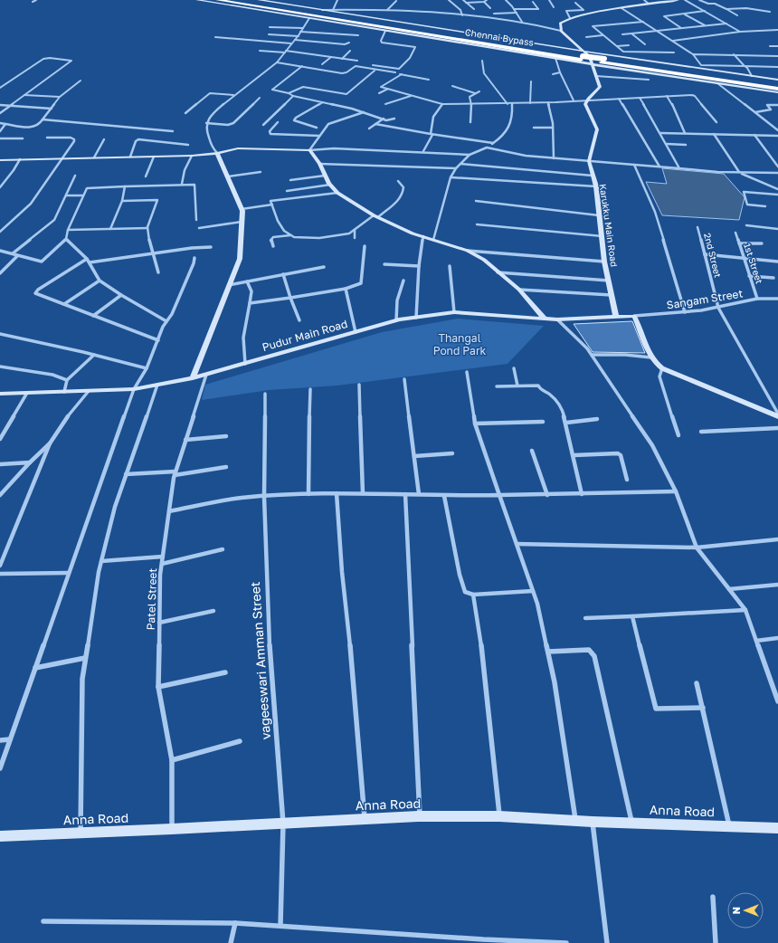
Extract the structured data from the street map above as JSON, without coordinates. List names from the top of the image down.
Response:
{
  "streets": {
    "highway": ["Chennai Bypass"],
    "street": [
      "Karukku Main Road",
      "2nd Street",
      "1st Street",
      "Sangam Street",
      "Pudur Main Road",
      "Patel Street",
      "vageeswari Amman Street",
      "Anna Road"
    ]
  },
  "crossings": [
    ["Karukku Main Road", "Pudur Main Road"],
    ["2nd Street", "Sangam Street"],
    ["1st Street", "Sangam Street"],
    ["Pudur Main Road", "Patel Street"],
    ["Patel Street", "Anna Road"],
    ["vageeswari Amman Street", "Anna Road"]
  ],
  "parks": ["Thangal Pond Park"],
  "north": "left"
}
